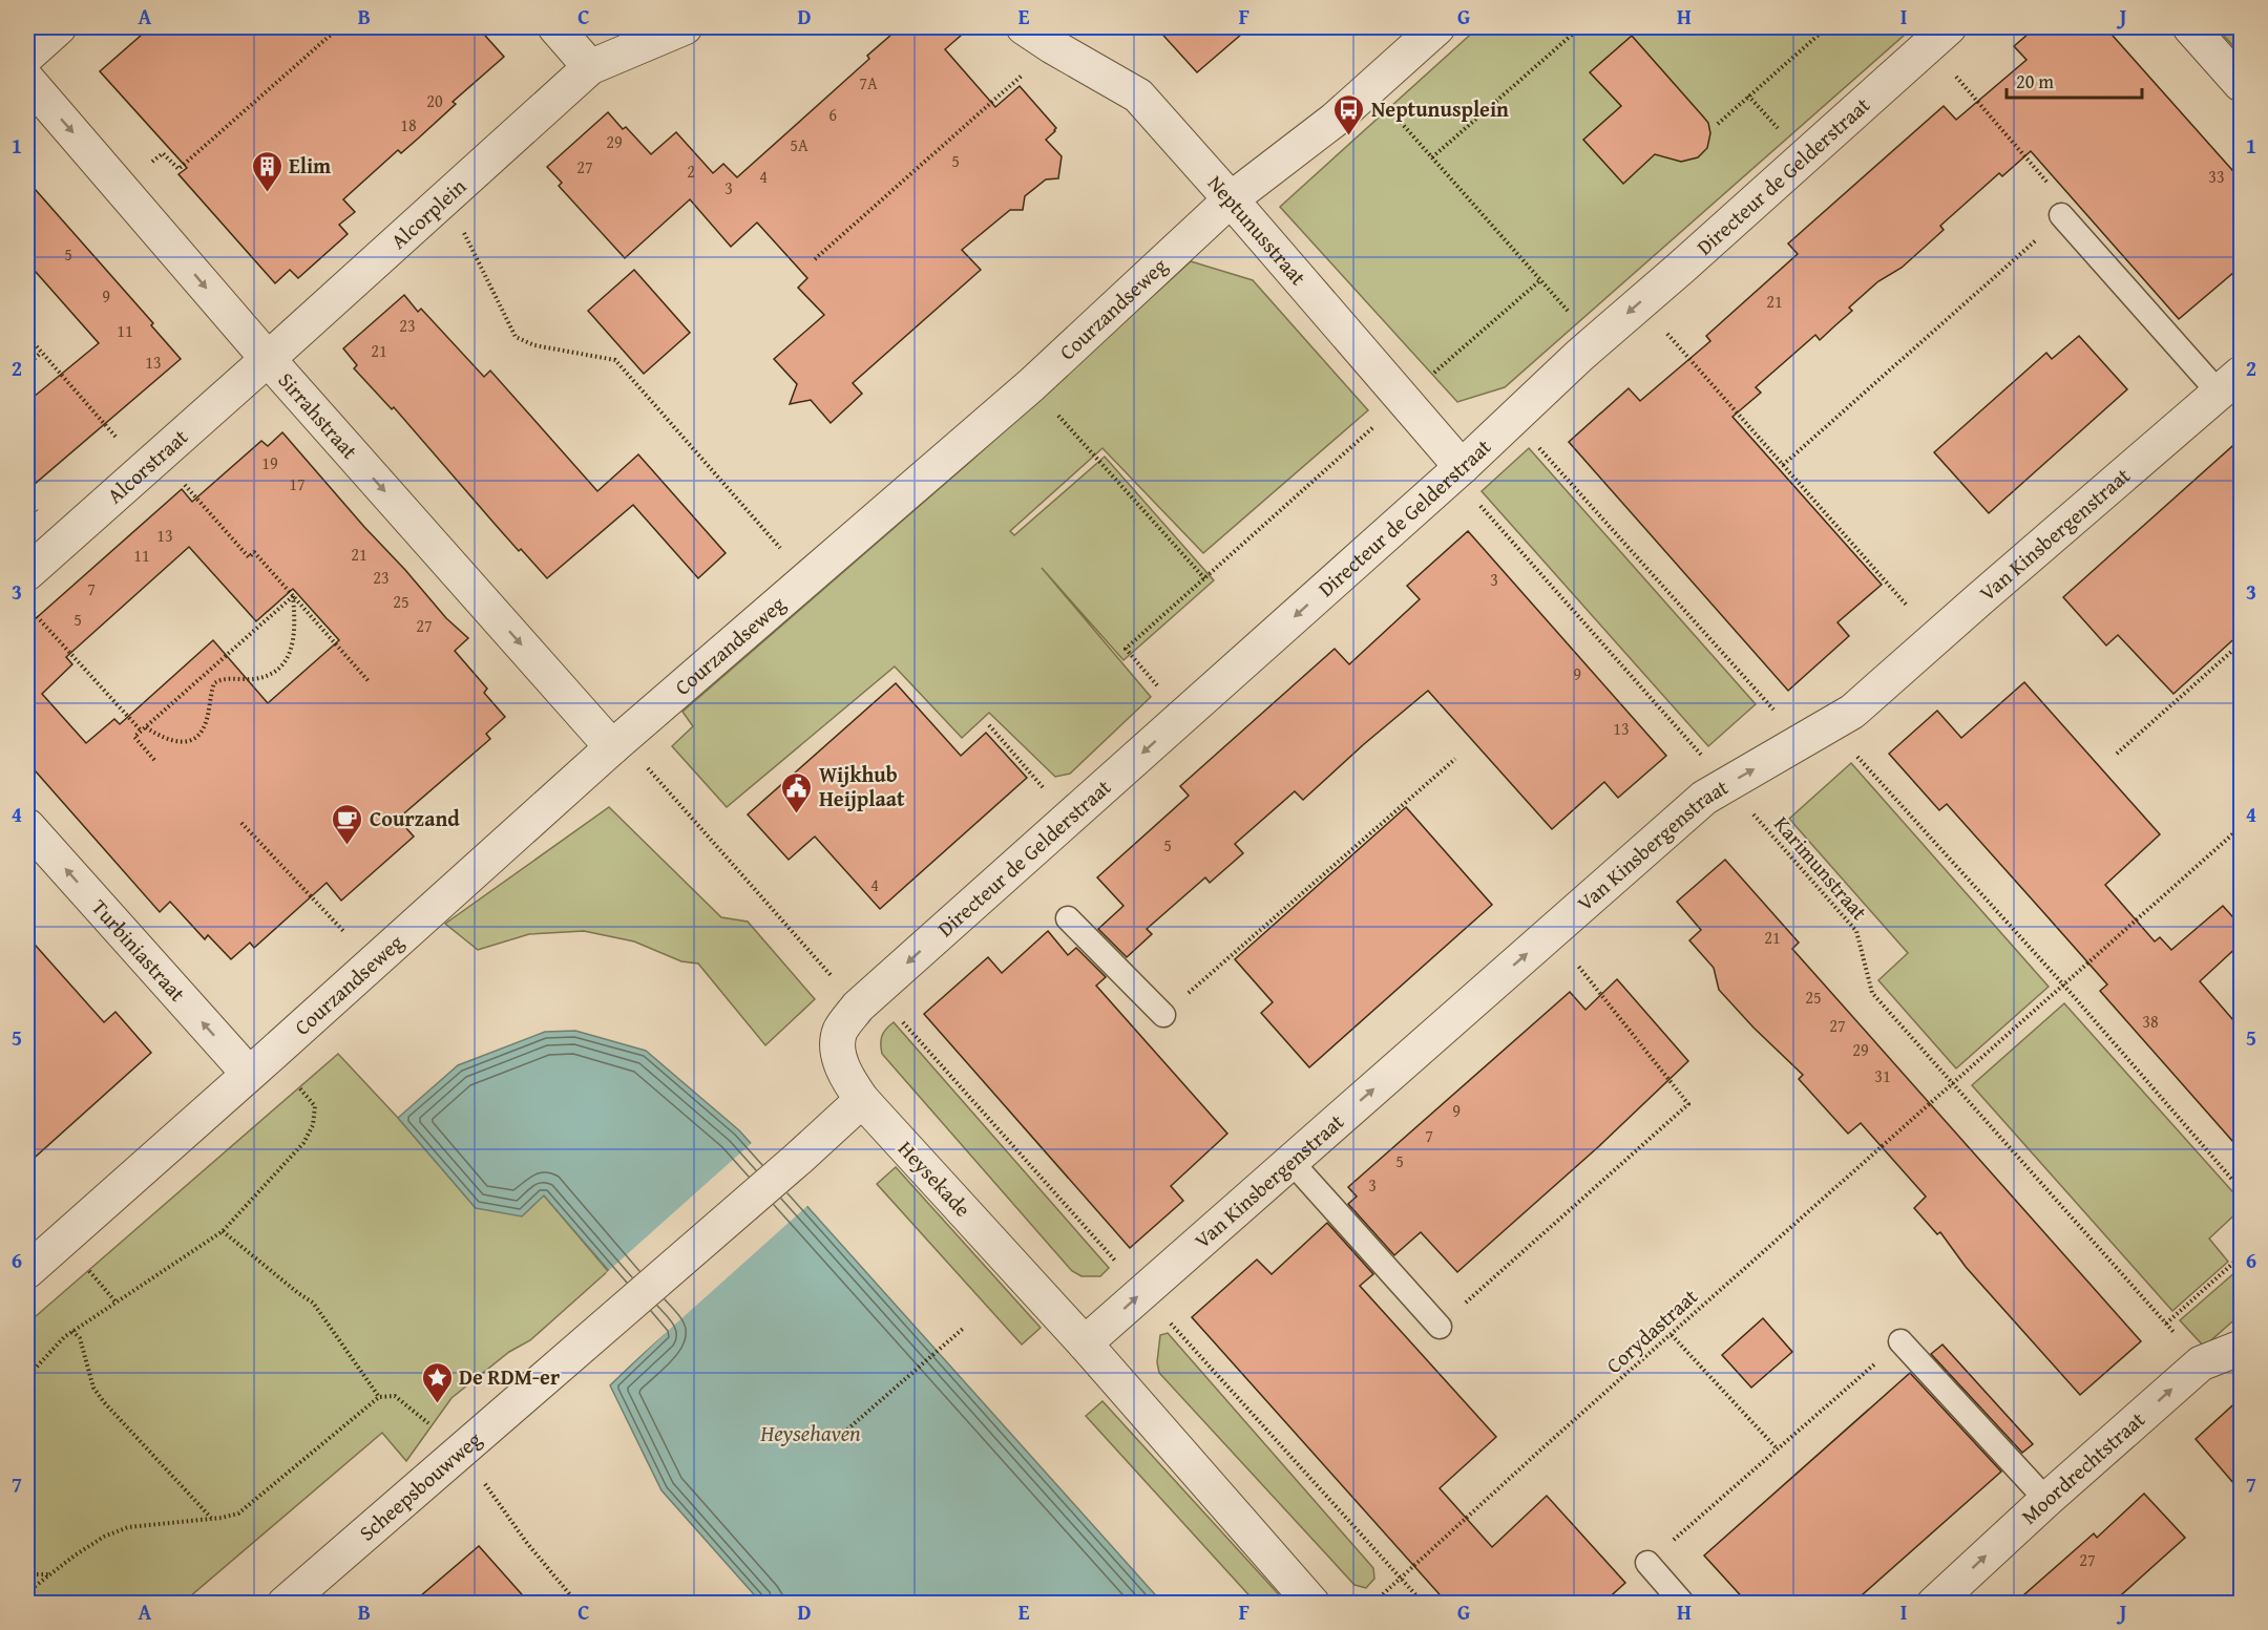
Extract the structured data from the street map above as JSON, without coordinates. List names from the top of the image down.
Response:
{
  "streets": {
    "street": [
      "Directeur de Gelderstraat",
      "Alcorplein",
      "Neptunusstraat",
      "Courzandseweg",
      "Sirrahstraat",
      "Alcorstraat",
      "Van Kinsbergenstraat",
      "Turbiniastraat",
      "Heysekade",
      "Moordrechtstraat",
      "Scheepsbouwweg"
    ],
    "path": ["Karimunstraat", "Corydastraat"]
  },
  "crossings": [
    ["Directeur de Gelderstraat", "Neptunusstraat"],
    ["Directeur de Gelderstraat", "Karimunstraat"],
    ["Directeur de Gelderstraat", "Heysekade"],
    ["Alcorplein", "Sirrahstraat"],
    ["Alcorplein", "Alcorstraat"],
    ["Neptunusstraat", "Courzandseweg"],
    ["Neptunusstraat", "Karimunstraat"],
    ["Courzandseweg", "Sirrahstraat"],
    ["Courzandseweg", "Turbiniastraat"],
    ["Sirrahstraat", "Alcorstraat"],
    ["Van Kinsbergenstraat", "Karimunstraat"],
    ["Van Kinsbergenstraat", "Heysekade"],
    ["Karimunstraat", "Corydastraat"],
    ["Karimunstraat", "Moordrechtstraat"],
    ["Heysekade", "Scheepsbouwweg"]
  ],
  "one_way": [
    "Directeur de Gelderstraat",
    "Sirrahstraat",
    "Van Kinsbergenstraat",
    "Turbiniastraat",
    "Moordrechtstraat"
  ],
  "water": ["Heysehaven"],
  "places": {
    "bus stop": ["Neptunusplein"],
    "building": ["Elim"],
    "public building": ["Wijkhub Heijplaat"],
    "cafe": ["Courzand"],
    "place": ["De RDM-er"]
  },
  "house_numbers": [
    "7A",
    "20",
    "6",
    "18",
    "29",
    "5A",
    "5",
    "27",
    "2",
    "4",
    "33",
    "3",
    "5",
    "9",
    "21",
    "23",
    "11",
    "21",
    "13",
    "19",
    "17",
    "13",
    "21",
    "11",
    "23",
    "3",
    "7",
    "25",
    "5",
    "27",
    "9",
    "13",
    "5",
    "4",
    "21",
    "25",
    "38",
    "27",
    "29",
    "31",
    "9",
    "7",
    "5",
    "3",
    "27"
  ],
  "scale_bar": "20 m",
  "grid": {
    "columns": [
      "A",
      "B",
      "C",
      "D",
      "E",
      "F",
      "G",
      "H",
      "I",
      "J"
    ],
    "rows": [
      "1",
      "2",
      "3",
      "4",
      "5",
      "6",
      "7"
    ]
  }
}
